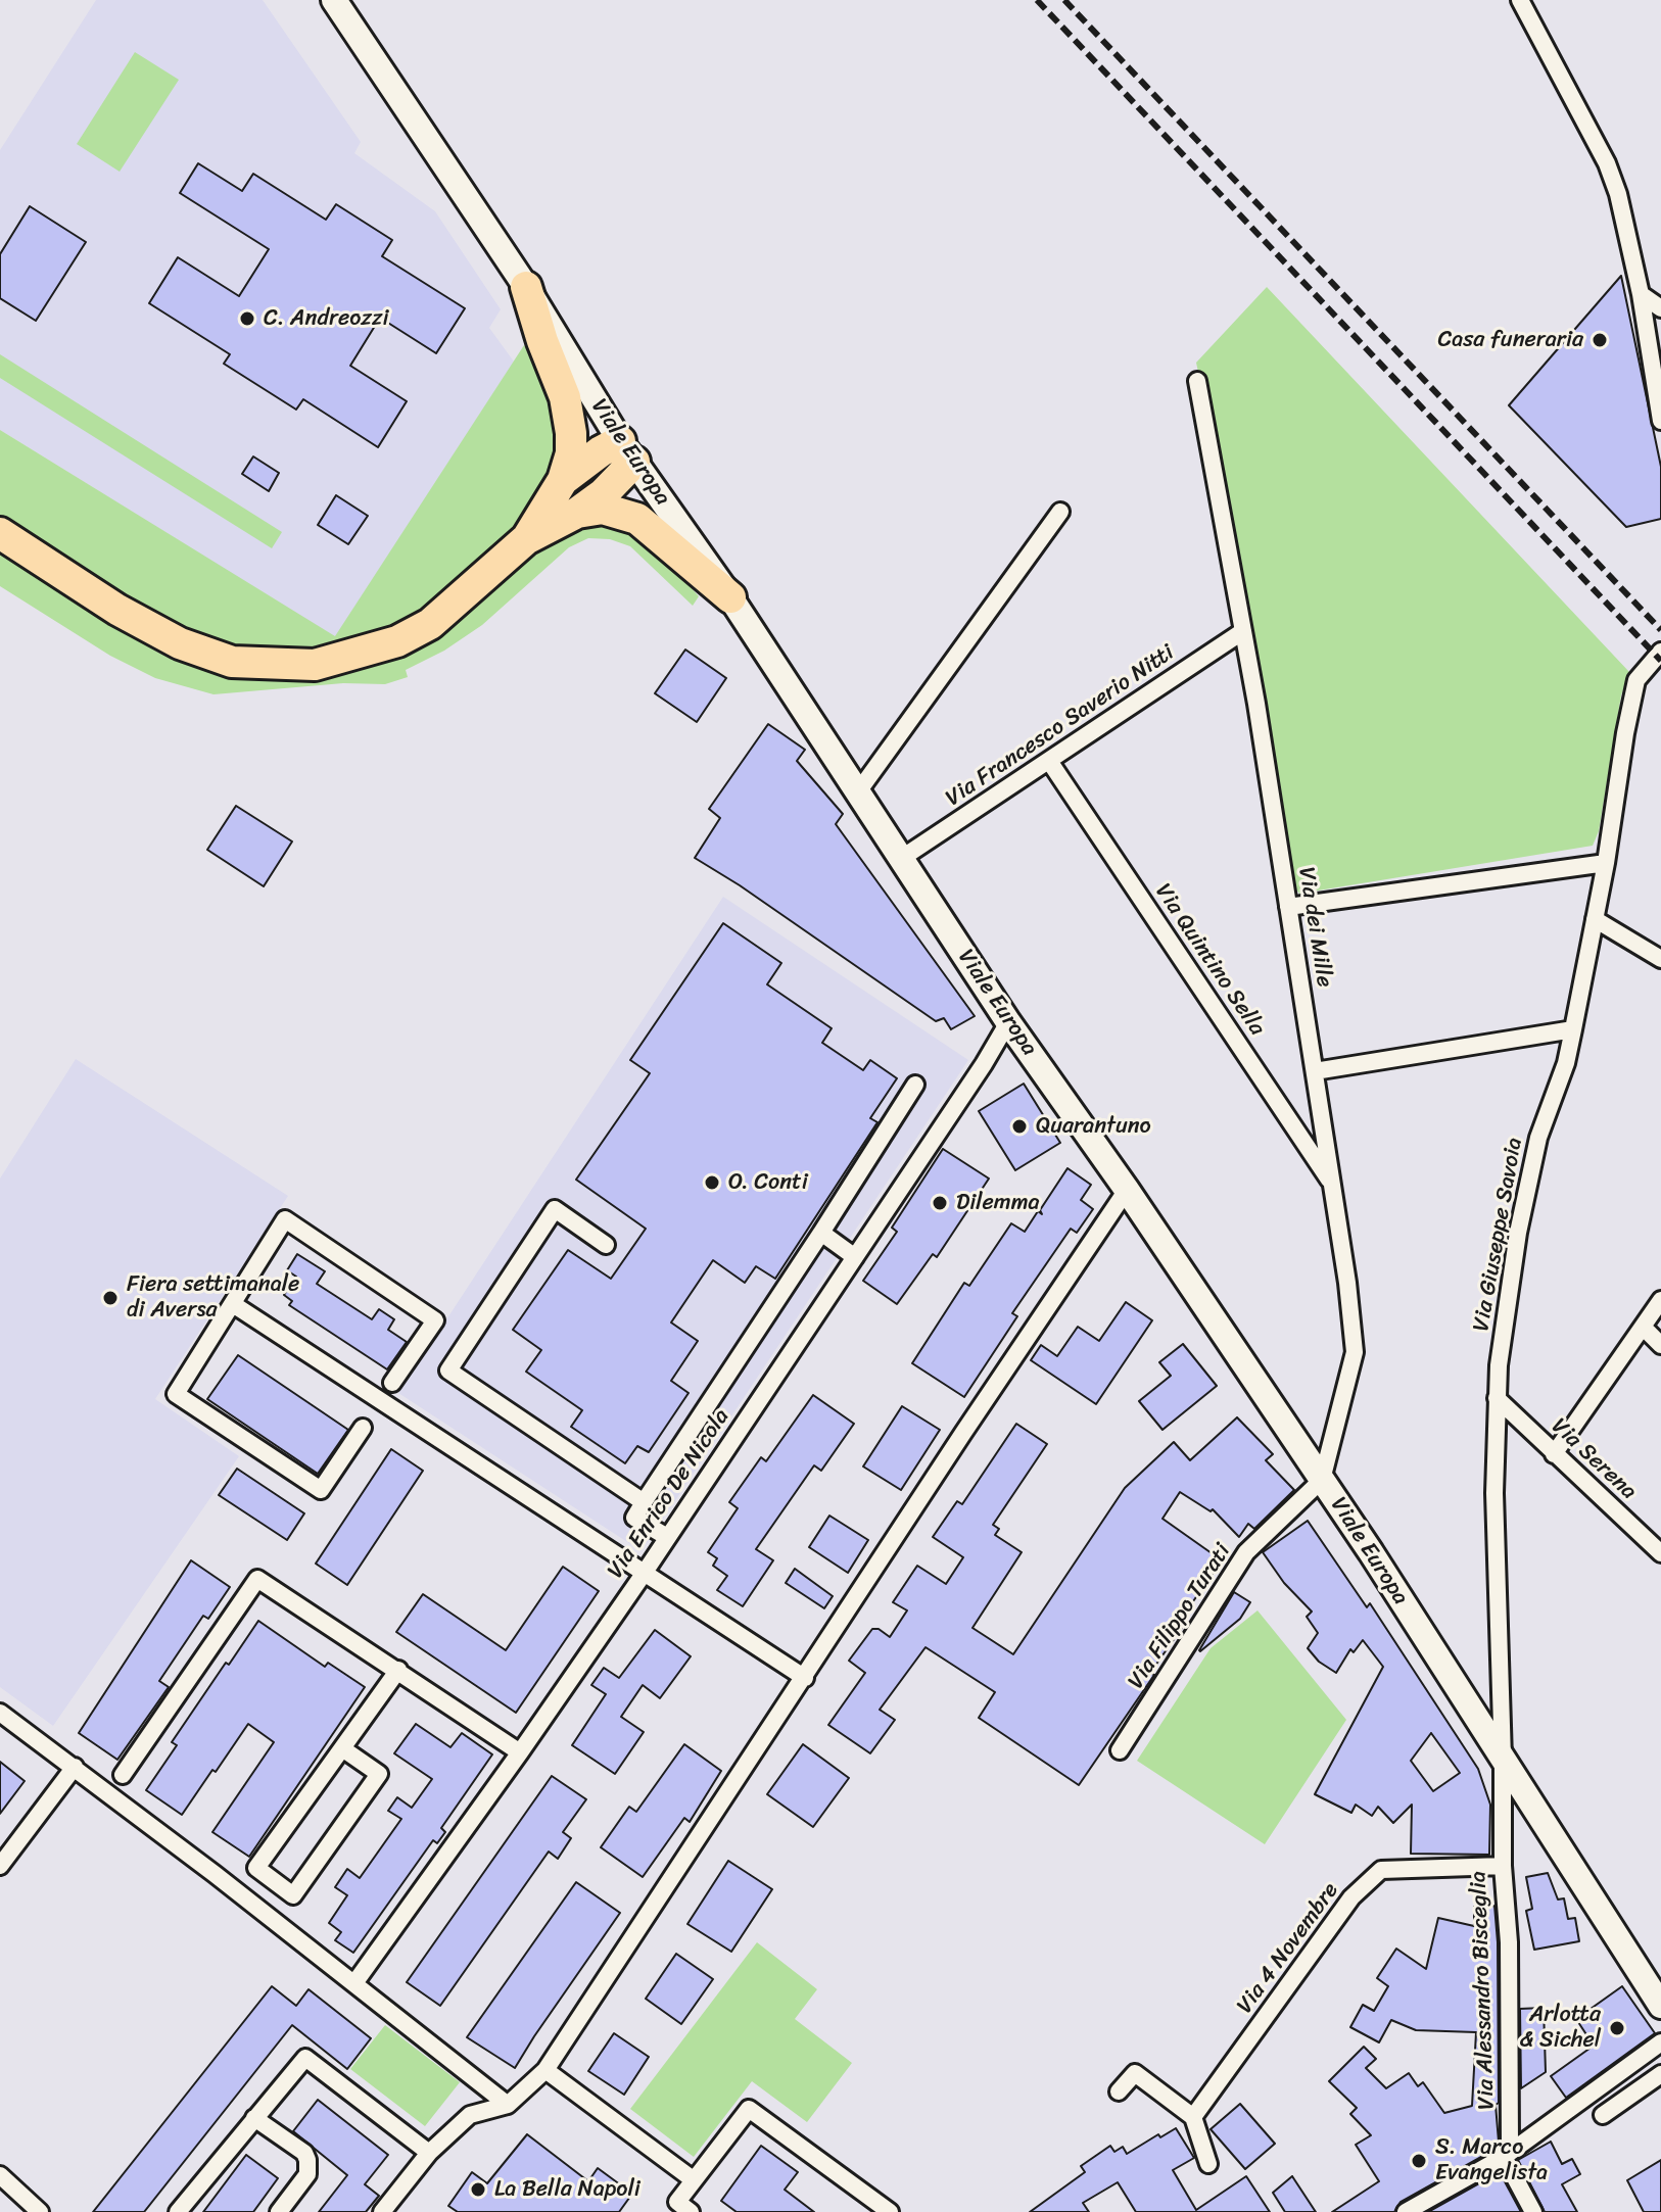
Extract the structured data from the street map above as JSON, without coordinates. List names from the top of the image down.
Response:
{
  "streets": {
    "main road": ["Viale Europa"],
    "street": [
      "Via Francesco Saverio Nitti",
      "Via dei Mille",
      "Via Quintino Sella",
      "Via Giuseppe Savoia",
      "Via Serena",
      "Via Enrico De Nicola",
      "Via Filippo Turati",
      "Via 4 Novembre",
      "Via Alessandro Bisceglia"
    ]
  },
  "crossings": [
    ["Viale Europa", "Via Francesco Saverio Nitti"],
    ["Viale Europa", "Via dei Mille"],
    ["Viale Europa", "Via Giuseppe Savoia"],
    ["Viale Europa", "Via Enrico De Nicola"],
    ["Viale Europa", "Via Filippo Turati"],
    ["Viale Europa", "Via Alessandro Bisceglia"],
    ["Via Francesco Saverio Nitti", "Via dei Mille"],
    ["Via Francesco Saverio Nitti", "Via Quintino Sella"],
    ["Via dei Mille", "Via Quintino Sella"],
    ["Via dei Mille", "Via Filippo Turati"],
    ["Via Giuseppe Savoia", "Via Serena"],
    ["Via Giuseppe Savoia", "Via Alessandro Bisceglia"],
    ["Via 4 Novembre", "Via Alessandro Bisceglia"]
  ],
  "places": [
    "C. Andreozzi",
    "Casa funeraria",
    "Quarantuno",
    "O. Conti",
    "Dilemma",
    "Fiera settimanale di Aversa",
    "Arlotta & Sichel",
    "S. Marco Evangelista",
    "La Bella Napoli"
  ]
}
